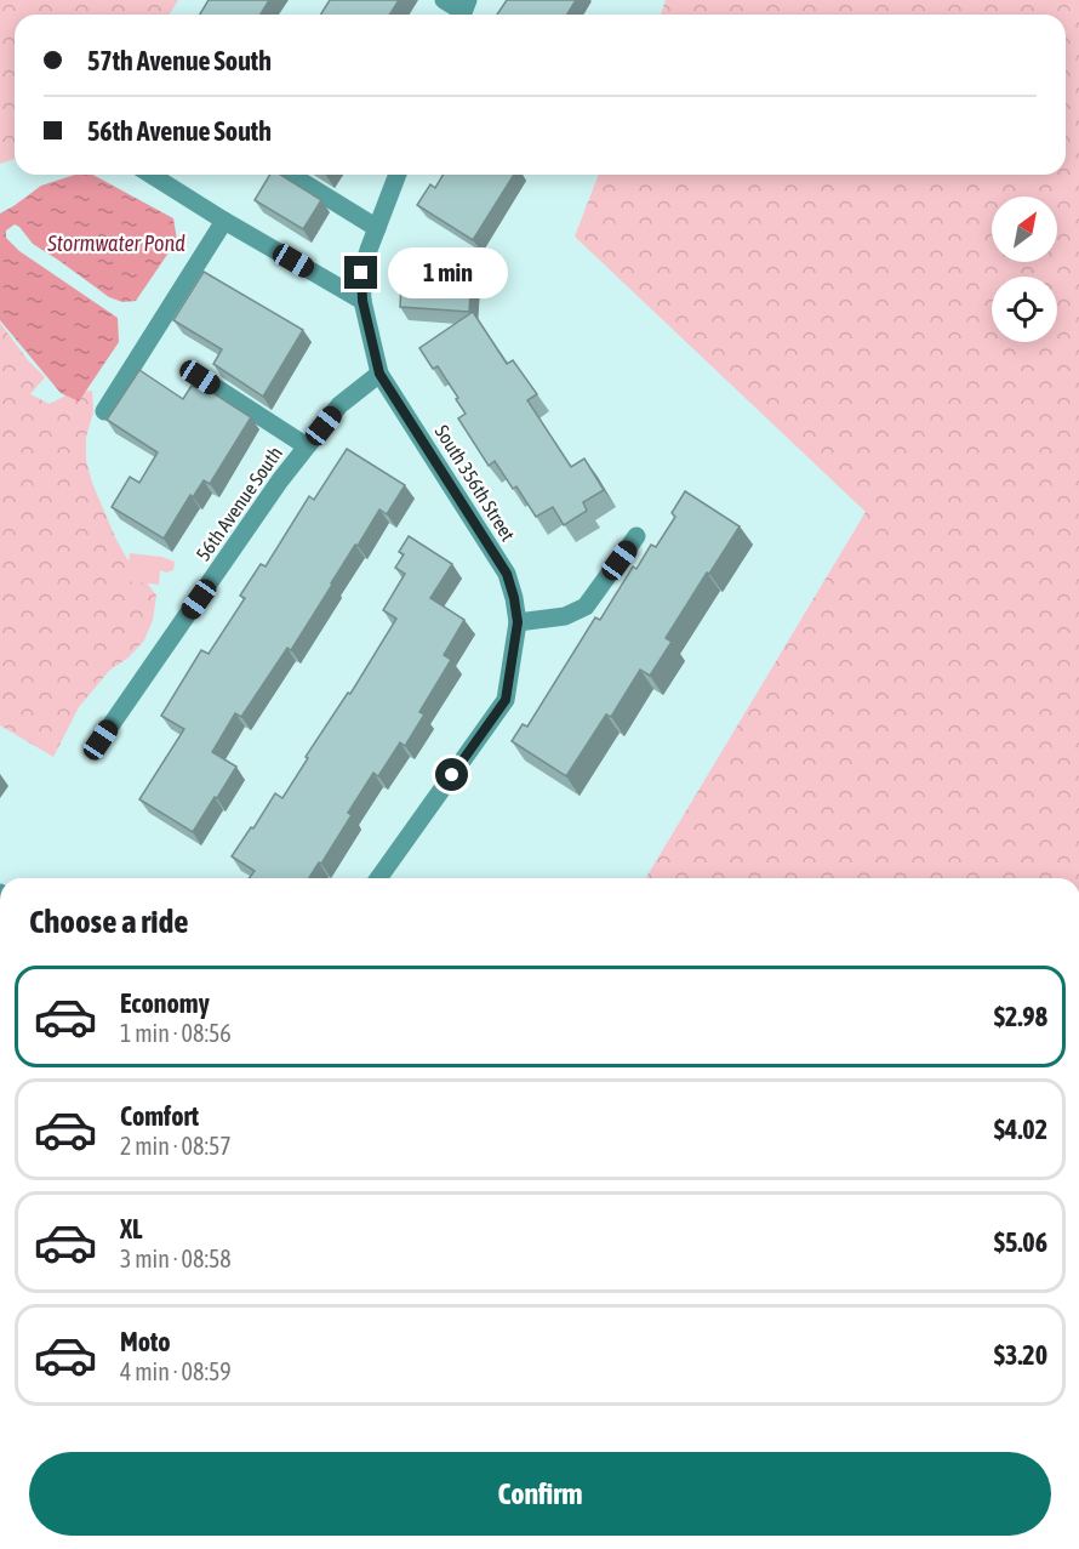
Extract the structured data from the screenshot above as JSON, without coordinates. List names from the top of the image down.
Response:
{
  "streets": {
    "street": ["South 356th Street", "56th Avenue South"]
  },
  "crossings": [
    ["South 356th Street", "56th Avenue South"]
  ],
  "water": ["Stormwater Pond"],
  "north": "top right",
  "page": {
    "banner": ["57th Avenue South", "56th Avenue South"],
    "bubble": "1 min",
    "heading": "Choose a ride",
    "list": [
      {
        "name": "Economy",
        "note": "1 min · 08:56",
        "value": "$2.98"
      },
      {
        "name": "Comfort",
        "note": "2 min · 08:57",
        "value": "$4.02"
      },
      {
        "name": "XL",
        "note": "3 min · 08:58",
        "value": "$5.06"
      },
      {
        "name": "Moto",
        "note": "4 min · 08:59",
        "value": "$3.20"
      }
    ],
    "buttons": "Confirm"
  }
}
